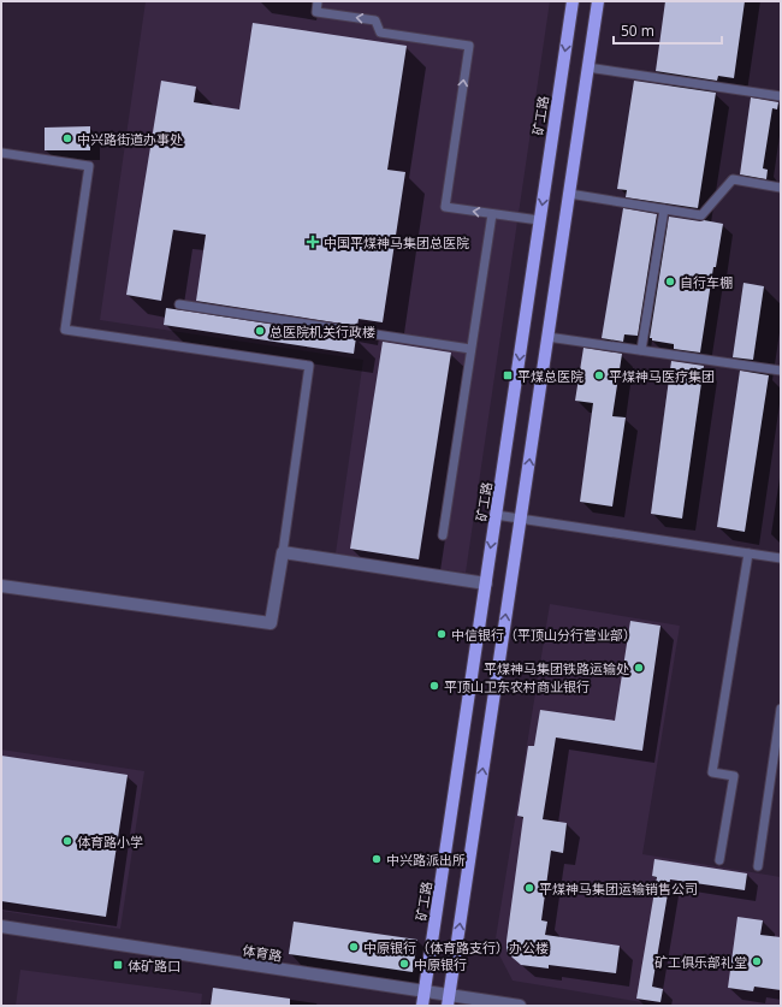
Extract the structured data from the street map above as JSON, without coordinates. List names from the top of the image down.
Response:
{
  "streets": {
    "main road": ["矿工路"],
    "street": ["体育路"]
  },
  "crossings": [
    ["矿工路", "体育路"]
  ],
  "places": {
    "other": [
      "中兴路街道办事处",
      "自行车棚",
      "总医院机关行政楼",
      "平煤神马医疗集团",
      "中信银行（平顶山分行营业部）",
      "平煤神马集团铁路运输处",
      "平顶山卫东农村商业银行",
      "体育路小学",
      "中兴路派出所",
      "平煤神马集团运输销售公司",
      "中原银行（体育路支行）办公楼",
      "矿工俱乐部礼堂",
      "中原银行"
    ],
    "health": ["中国平煤神马集团总医院"],
    "transit": ["平煤总医院", "体矿路口"]
  },
  "scale_bar": "50 m"
}
